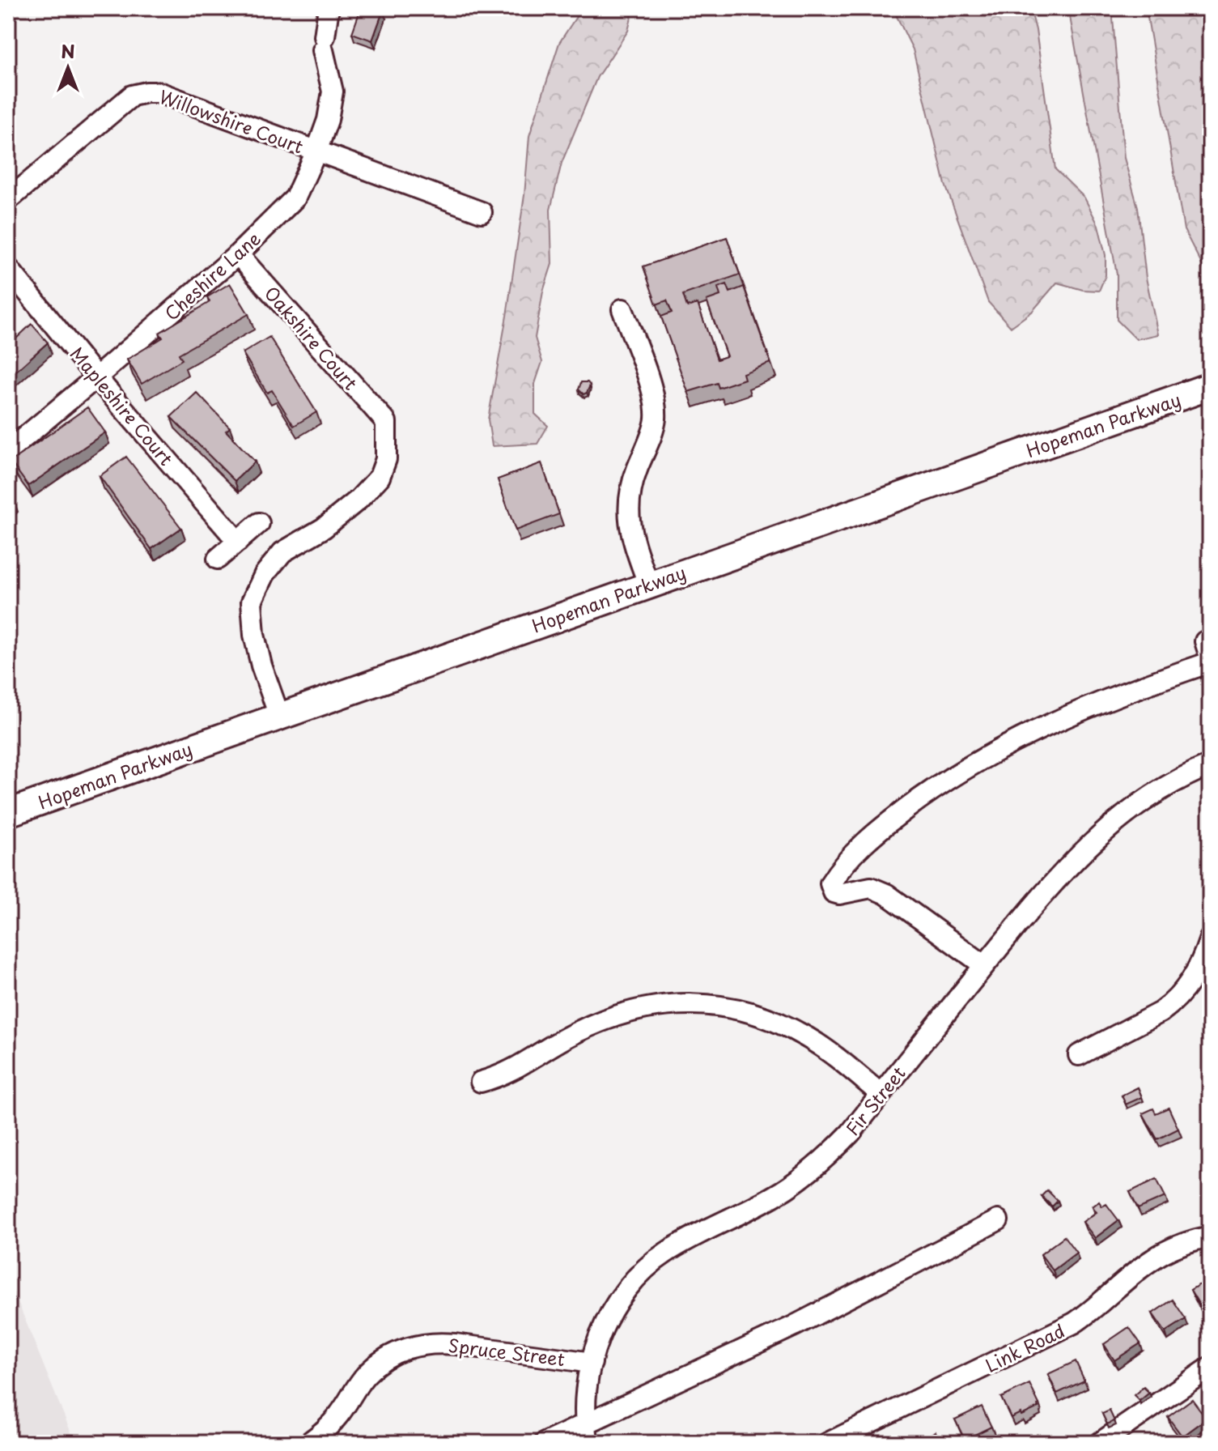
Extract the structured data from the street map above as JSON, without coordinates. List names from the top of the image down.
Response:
{
  "streets": {
    "main road": ["Hopeman Parkway"],
    "street": [
      "Willowshire Court",
      "Cheshire Lane",
      "Oakshire Court",
      "Mapleshire Court",
      "Fir Street",
      "Link Road",
      "Spruce Street"
    ]
  },
  "crossings": [
    ["Willowshire Court", "Cheshire Lane"],
    ["Cheshire Lane", "Oakshire Court"],
    ["Cheshire Lane", "Mapleshire Court"],
    ["Oakshire Court", "Hopeman Parkway"],
    ["Fir Street", "Spruce Street"]
  ],
  "north": "top"
}
